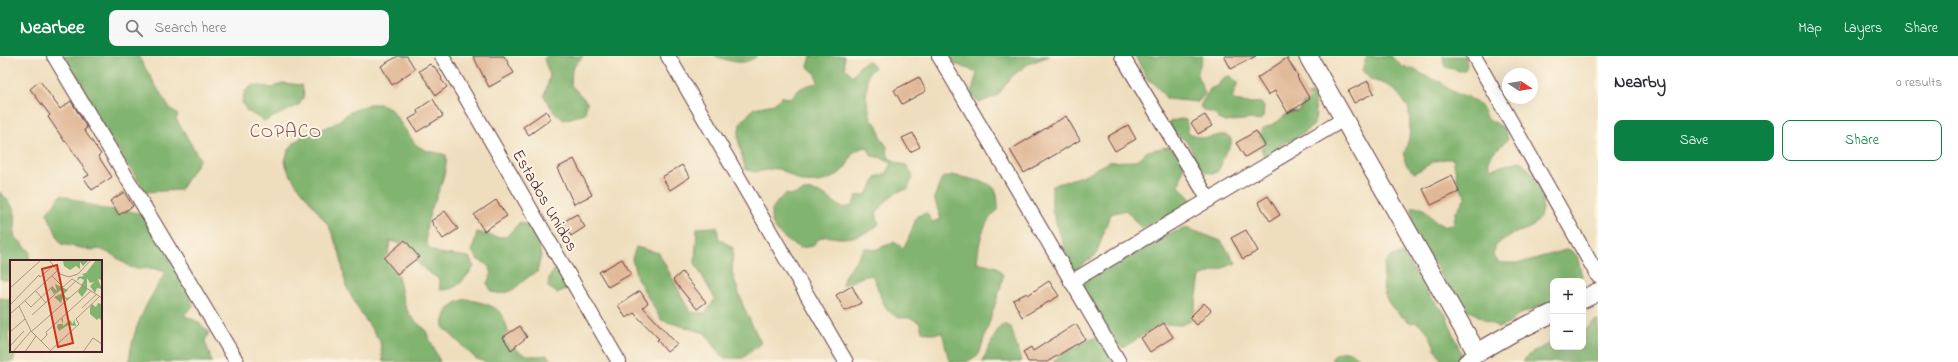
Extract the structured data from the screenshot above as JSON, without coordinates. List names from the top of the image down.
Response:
{
  "streets": {
    "street": ["Estados Unidos"]
  },
  "districts": ["COPACO"],
  "north": "right",
  "page": {
    "header": "Nearbee",
    "search": "Search here",
    "nav": ["Map", "Layers", "Share"],
    "heading": ["Nearby", "0 results"],
    "buttons": ["Save", "Share"],
    "map_buttons": ["+", "−"]
  }
}
